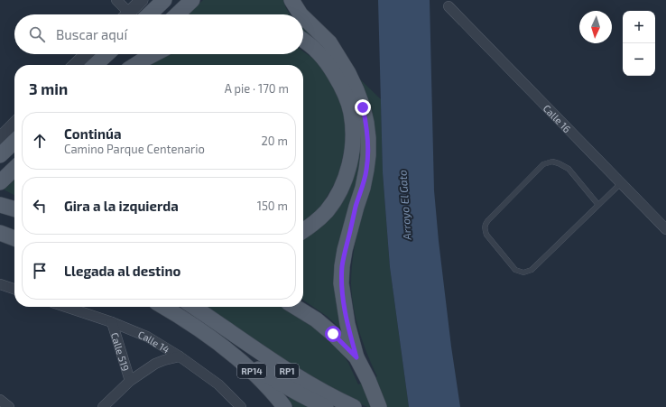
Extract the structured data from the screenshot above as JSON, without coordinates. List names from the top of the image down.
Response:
{
  "streets": {
    "main road": ["RP14", "RP1"],
    "street": ["Calle 16", "Calle 14", "Calle 519"]
  },
  "crossings": [
    ["Calle 14", "Calle 519"],
    ["RP14", "RP1"]
  ],
  "water": ["Arroyo El Gato"],
  "north": "bottom",
  "page": {
    "map_buttons": ["+", "−"],
    "search": "Buscar aquí",
    "heading": ["3 min", "A pie · 170 m"],
    "list": [
      ["Continúa", "Camino Parque Centenario", "20 m"],
      ["Gira a la izquierda", "150 m"],
      "Llegada al destino"
    ]
  }
}
